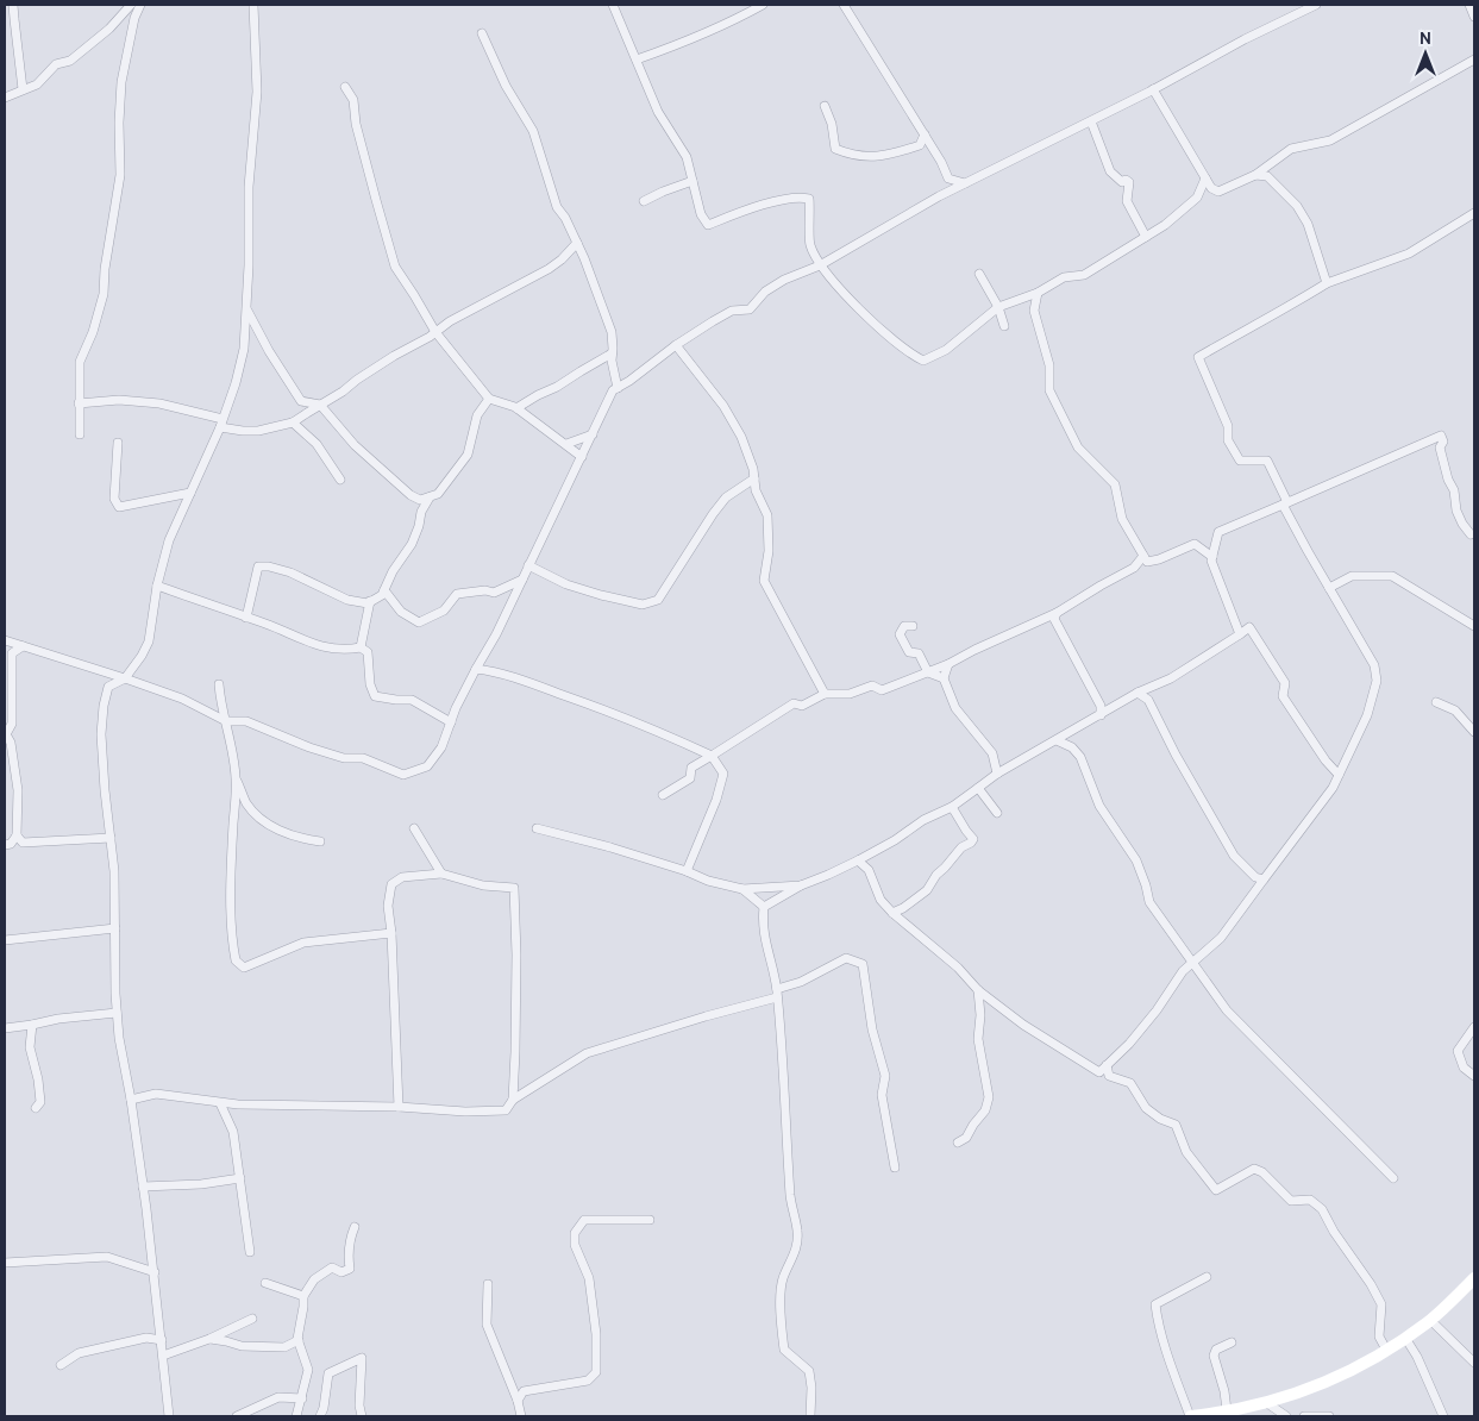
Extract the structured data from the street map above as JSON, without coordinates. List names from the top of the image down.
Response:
{
  "north": "top"
}
